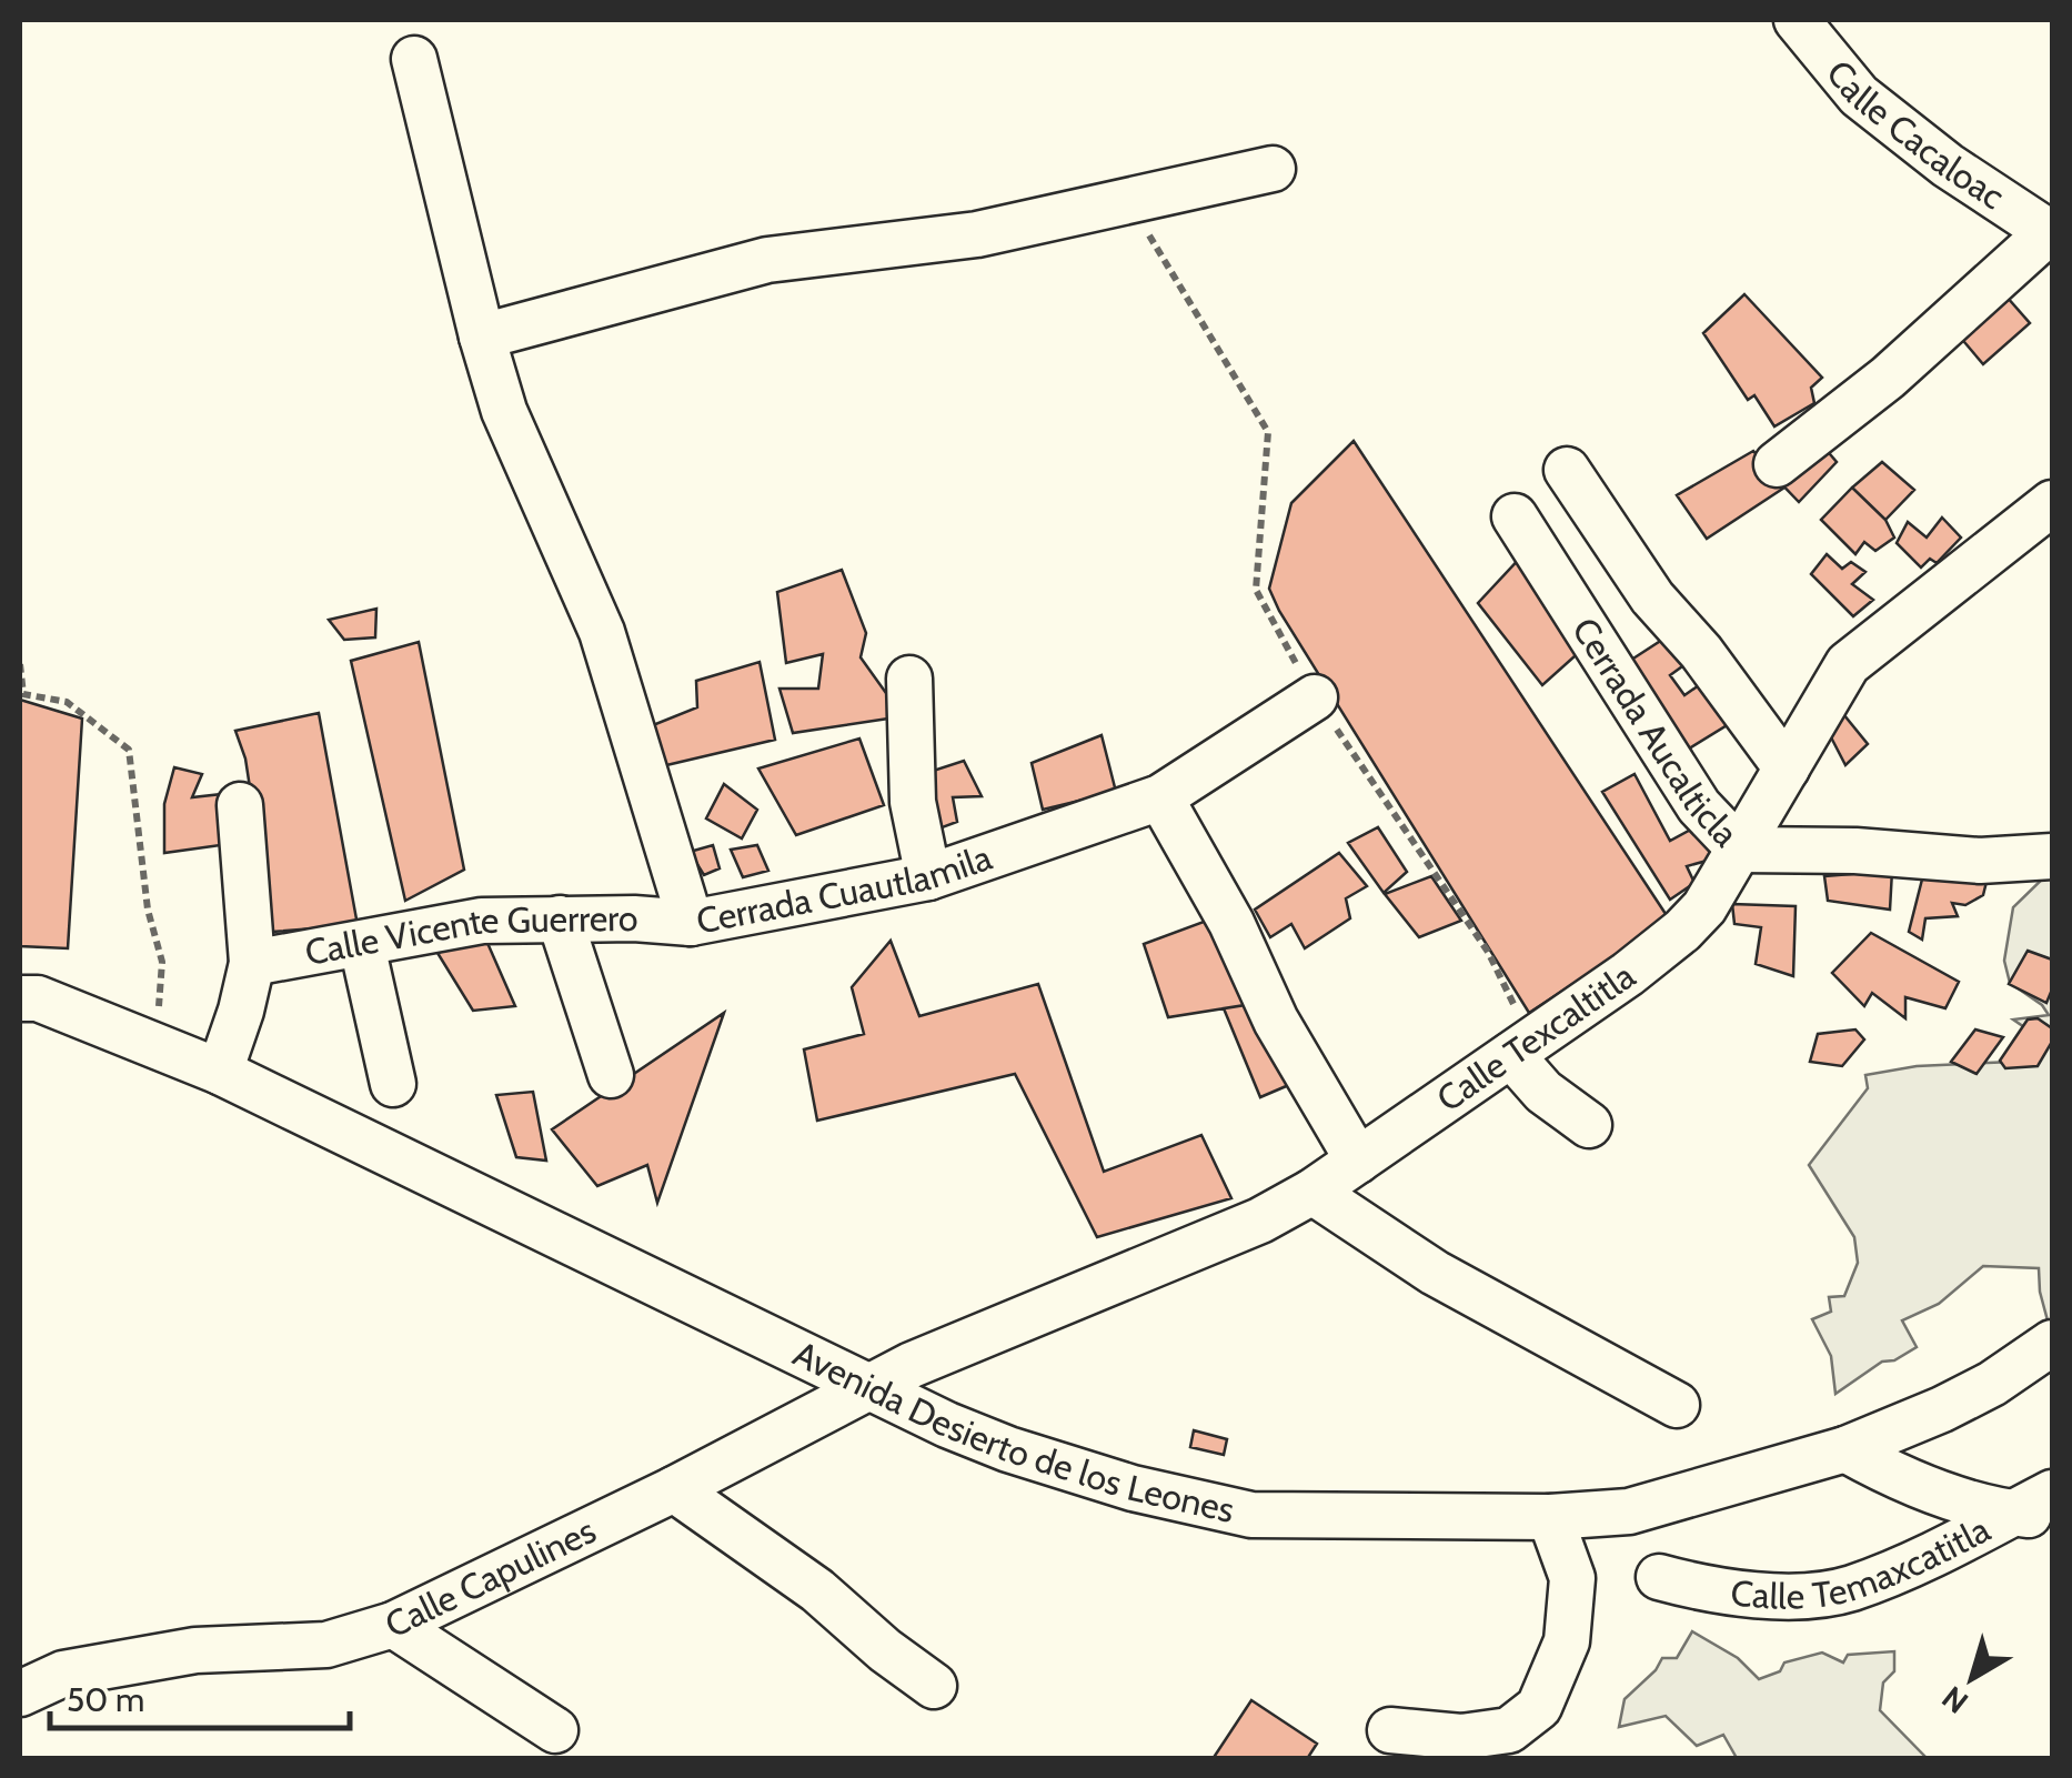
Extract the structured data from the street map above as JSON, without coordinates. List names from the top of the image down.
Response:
{
  "streets": {
    "street": [
      "Calle Cacaloac",
      "Cerrada Aucalticla",
      "Cerrada Cuautlamila",
      "Calle Vicente Guerrero",
      "Calle Texcaltitla",
      "Avenida Desierto de los Leones",
      "Calle Temaxcatitla",
      "Calle Capulines"
    ]
  },
  "crossings": [
    ["Cerrada Aucalticla", "Calle Texcaltitla"],
    ["Cerrada Cuautlamila", "Calle Vicente Guerrero"],
    ["Calle Texcaltitla", "Avenida Desierto de los Leones"],
    ["Calle Texcaltitla", "Calle Capulines"],
    ["Avenida Desierto de los Leones", "Calle Capulines"]
  ],
  "scale_bar": "50 m",
  "north": "bottom left"
}
